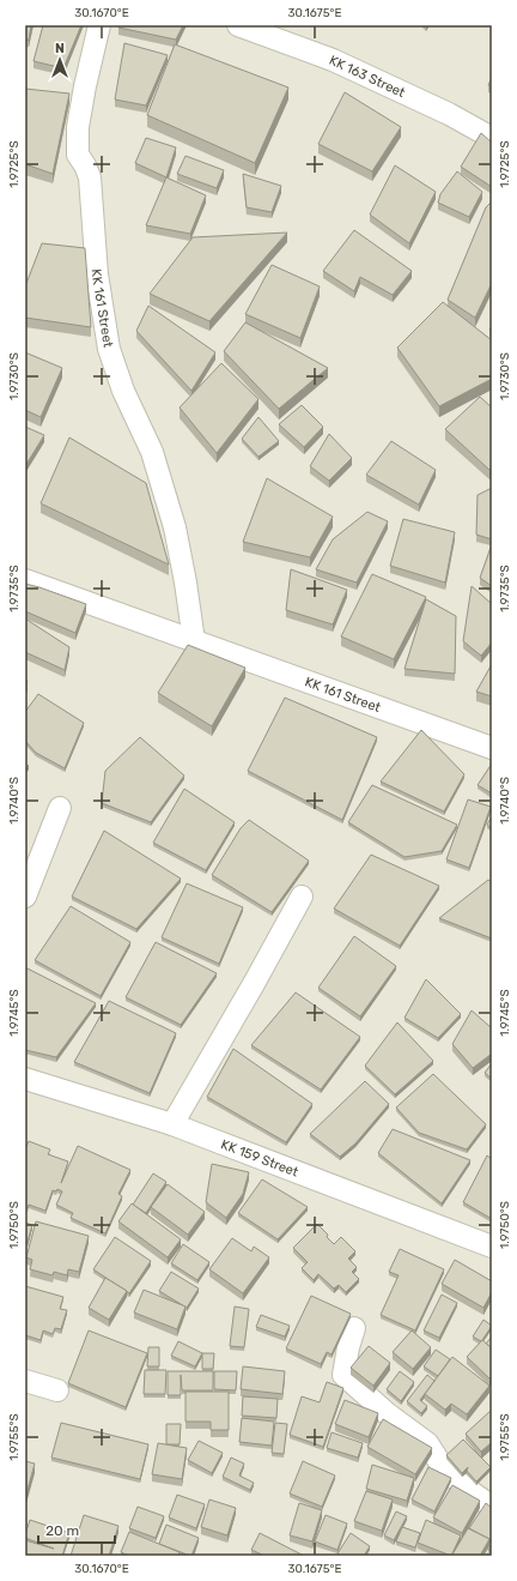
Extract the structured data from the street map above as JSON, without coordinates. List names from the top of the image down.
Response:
{
  "streets": {
    "street": ["KK 163 Street", "KK 161 Street", "KK 159 Street"]
  },
  "scale_bar": "20 m",
  "north": "top",
  "coordinates": [
    "30.1670°E",
    "30.1675°E",
    "1.9725°S",
    "1.9730°S",
    "1.9735°S",
    "1.9740°S",
    "1.9745°S",
    "1.9750°S",
    "1.9755°S"
  ]
}
